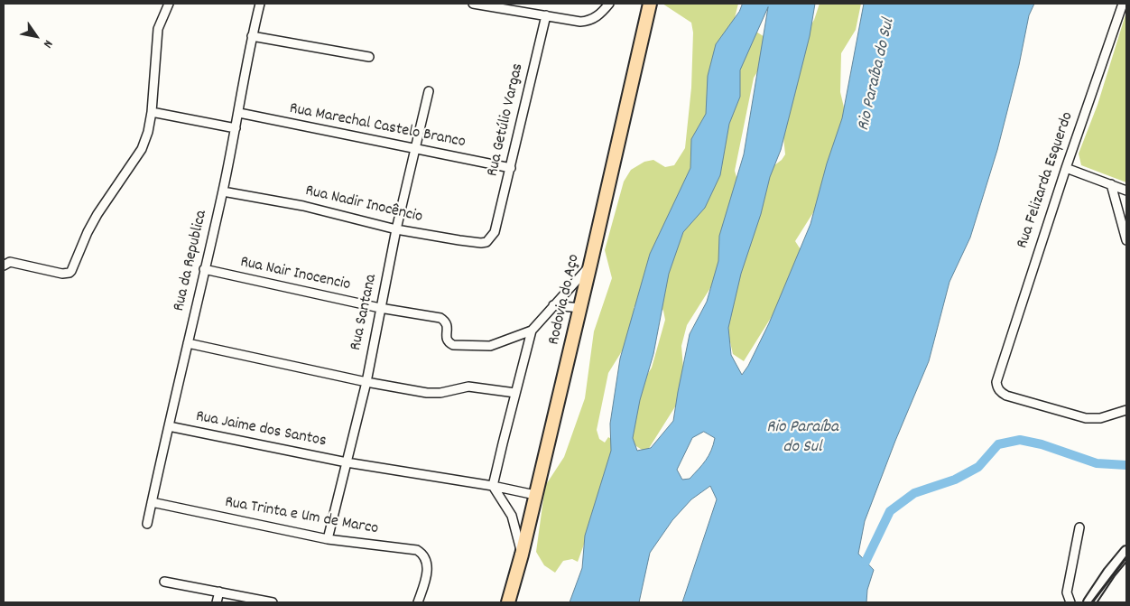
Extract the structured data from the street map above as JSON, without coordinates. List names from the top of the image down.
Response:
{
  "streets": {
    "highway": ["Rodovia do Aço"],
    "street": [
      "Rua Getúlio Vargas",
      "Rua Marechal Castelo Branco",
      "Rua Felizarda Esquerdo",
      "Rua Nadir Inocêncio",
      "Rua da Republica",
      "Rua Nair Inocencio",
      "Rua Santana",
      "Rua Jaime dos Santos",
      "Rua Trinta e Um de Marco"
    ]
  },
  "crossings": [
    ["Rua Getúlio Vargas", "Rua Marechal Castelo Branco"],
    ["Rua Getúlio Vargas", "Rua Nadir Inocêncio"],
    ["Rua Marechal Castelo Branco", "Rua da Republica"],
    ["Rua Marechal Castelo Branco", "Rua Santana"],
    ["Rua Nadir Inocêncio", "Rua da Republica"],
    ["Rua Nadir Inocêncio", "Rua Santana"],
    ["Rua da Republica", "Rua Nair Inocencio"],
    ["Rua da Republica", "Rua Jaime dos Santos"],
    ["Rua da Republica", "Rua Trinta e Um de Marco"],
    ["Rua Nair Inocencio", "Rua Santana"],
    ["Rodovia do Aço", "Rua Jaime dos Santos"],
    ["Rua Santana", "Rua Jaime dos Santos"],
    ["Rua Santana", "Rua Trinta e Um de Marco"]
  ],
  "water": ["Rio Paraíba do Sul"],
  "north": "bottom right"
}
